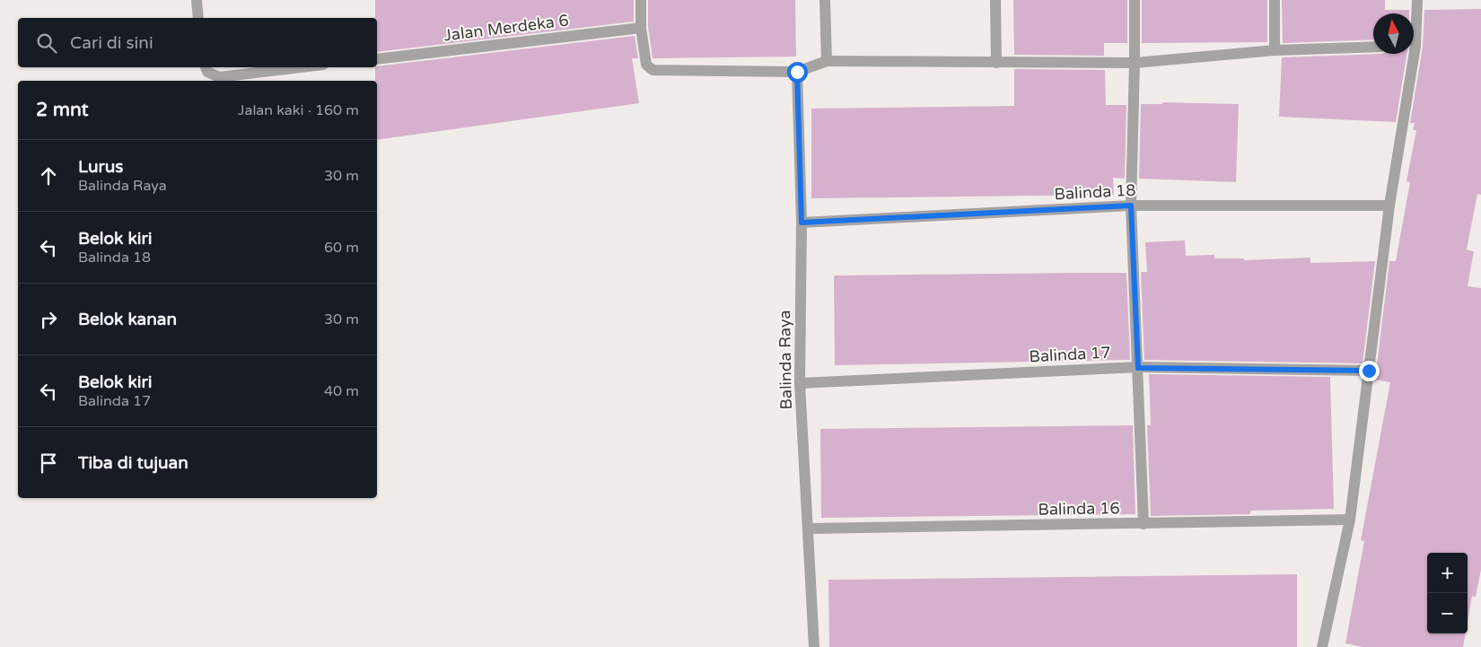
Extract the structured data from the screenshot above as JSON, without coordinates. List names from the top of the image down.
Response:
{
  "streets": {
    "street": [
      "Jalan Merdeka 6",
      "Balinda 18",
      "Balinda 17",
      "Balinda Raya",
      "Balinda 16"
    ]
  },
  "crossings": [
    ["Balinda 18", "Balinda Raya"],
    ["Balinda 17", "Balinda Raya"],
    ["Balinda Raya", "Balinda 16"]
  ],
  "north": "top",
  "page": {
    "search": "Cari di sini",
    "heading": ["2 mnt", "Jalan kaki · 160 m"],
    "list": [
      ["Lurus", "Balinda Raya", "30 m"],
      ["Belok kiri", "Balinda 18", "60 m"],
      ["Belok kanan", "30 m"],
      ["Belok kiri", "Balinda 17", "40 m"],
      "Tiba di tujuan"
    ],
    "map_buttons": ["+", "−"]
  }
}
